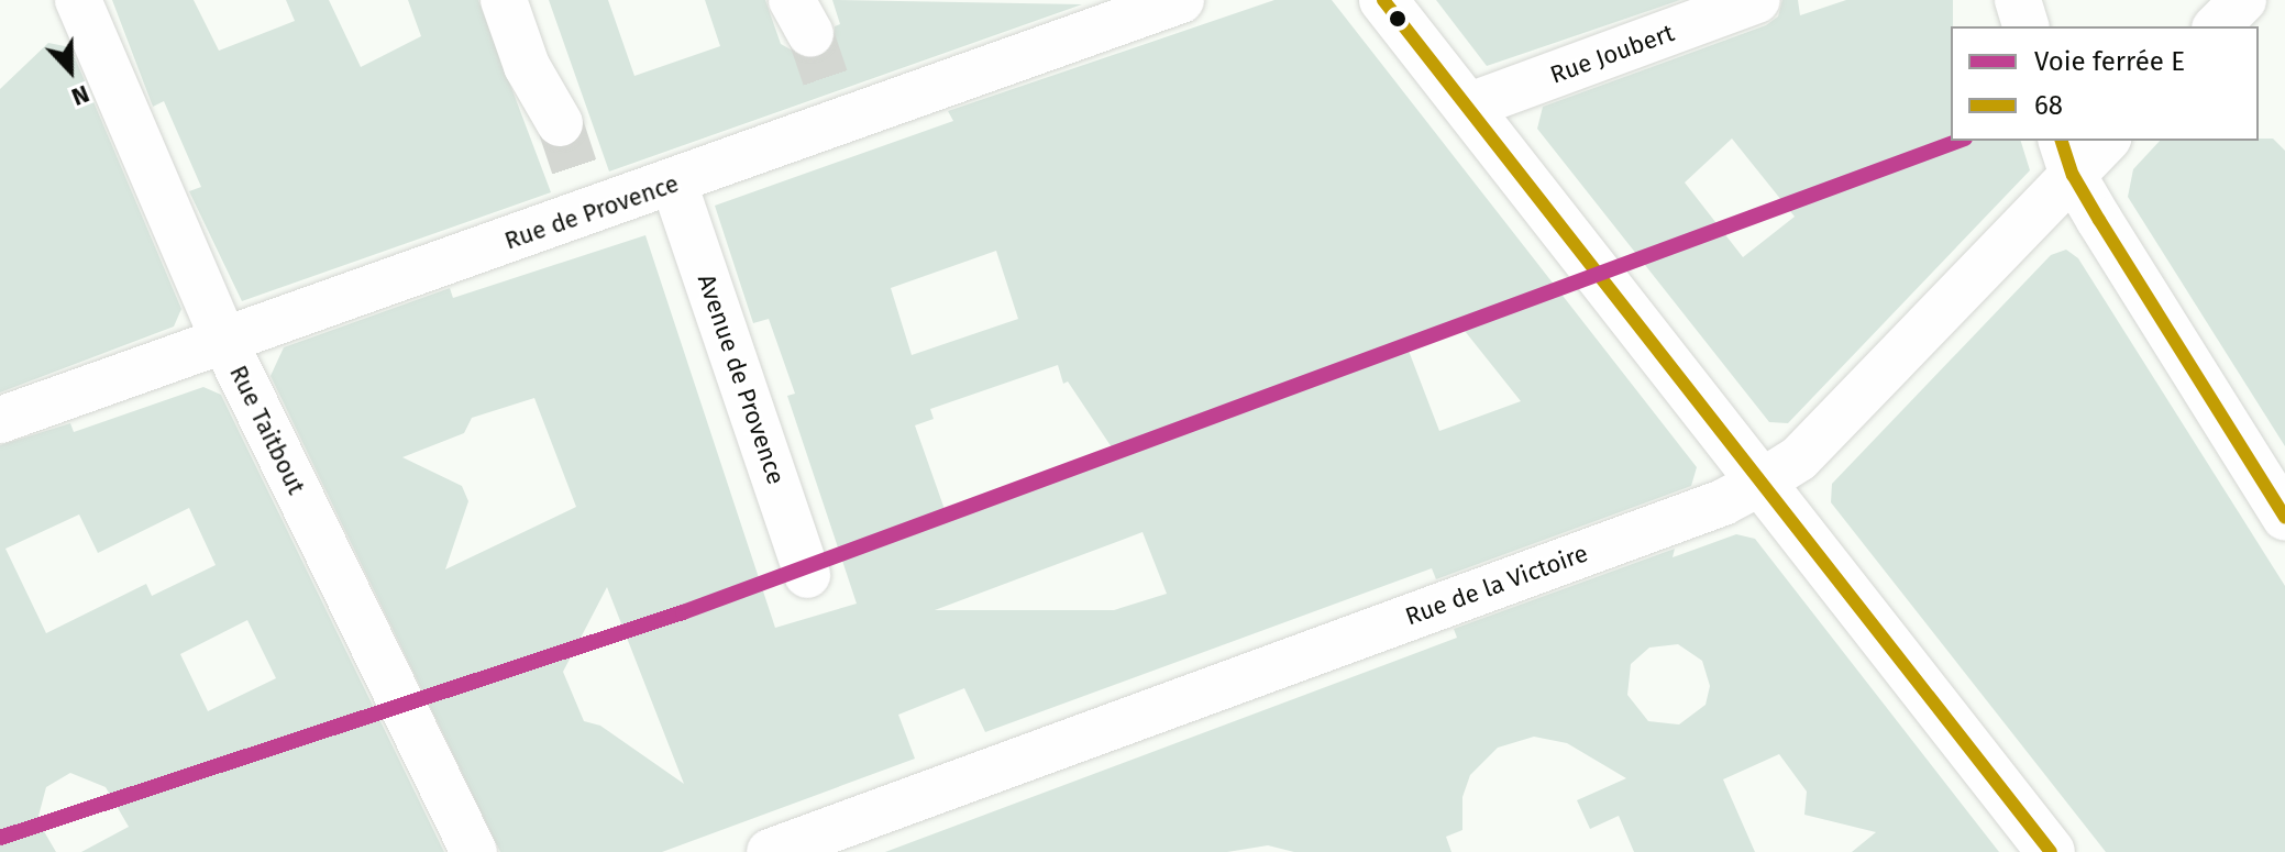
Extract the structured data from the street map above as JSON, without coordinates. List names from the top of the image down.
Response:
{
  "streets": {
    "street": [
      "Rue Joubert",
      "Rue de Provence",
      "Avenue de Provence",
      "Rue Taitbout",
      "Rue de la Victoire"
    ]
  },
  "crossings": [
    ["Rue de Provence", "Avenue de Provence"],
    ["Rue de Provence", "Rue Taitbout"]
  ],
  "lines": ["transit line 68", "rail line E"],
  "legend": ["Voie ferrée E", "68"],
  "north": "bottom"
}
